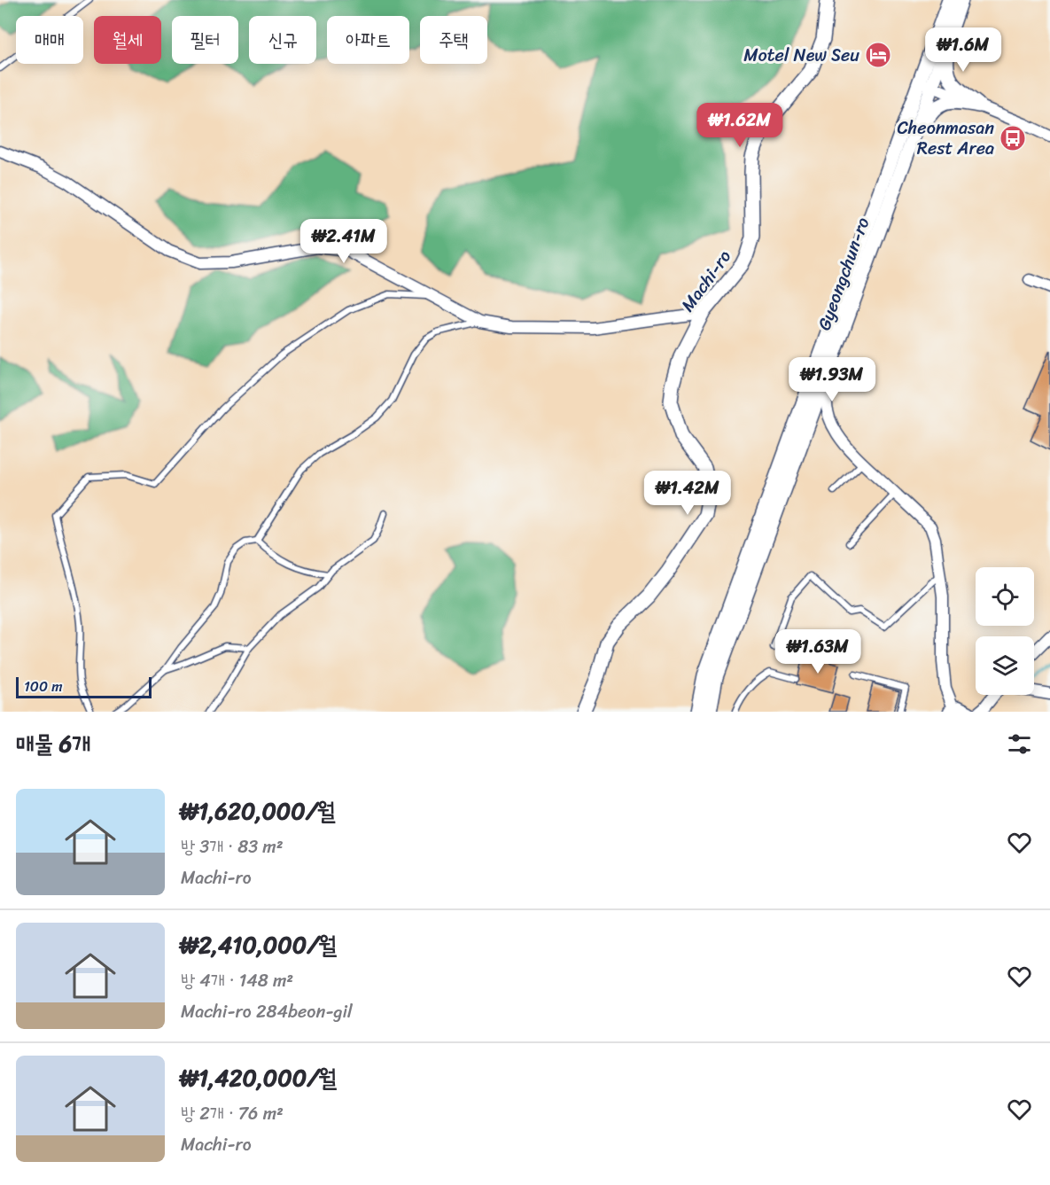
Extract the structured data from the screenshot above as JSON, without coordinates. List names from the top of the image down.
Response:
{
  "streets": {
    "street": ["Gyeongchun-ro", "Machi-ro"]
  },
  "places": {
    "hotel": ["Motel New Seu"],
    "bus stop": ["Cheonmasan Rest Area"]
  },
  "scale_bar": "100 m",
  "page": {
    "chip": [
      "매매",
      "월세",
      "필터",
      "신규",
      "아파트",
      "주택"
    ],
    "price": [
      "₩1.6M",
      "₩1.62M",
      "₩2.41M",
      "₩1.93M",
      "₩1.42M",
      "₩1.63M"
    ],
    "scale": "100 m",
    "heading": "매물 6개",
    "list": [
      {
        "name": "₩1,620,000/월",
        "note": "방 3개 · 83 m² · Machi-ro"
      },
      {
        "name": "₩2,410,000/월",
        "note": "방 4개 · 148 m² · Machi-ro 284beon-gil"
      },
      {
        "name": "₩1,420,000/월",
        "note": "방 2개 · 76 m² · Machi-ro"
      }
    ]
  }
}
